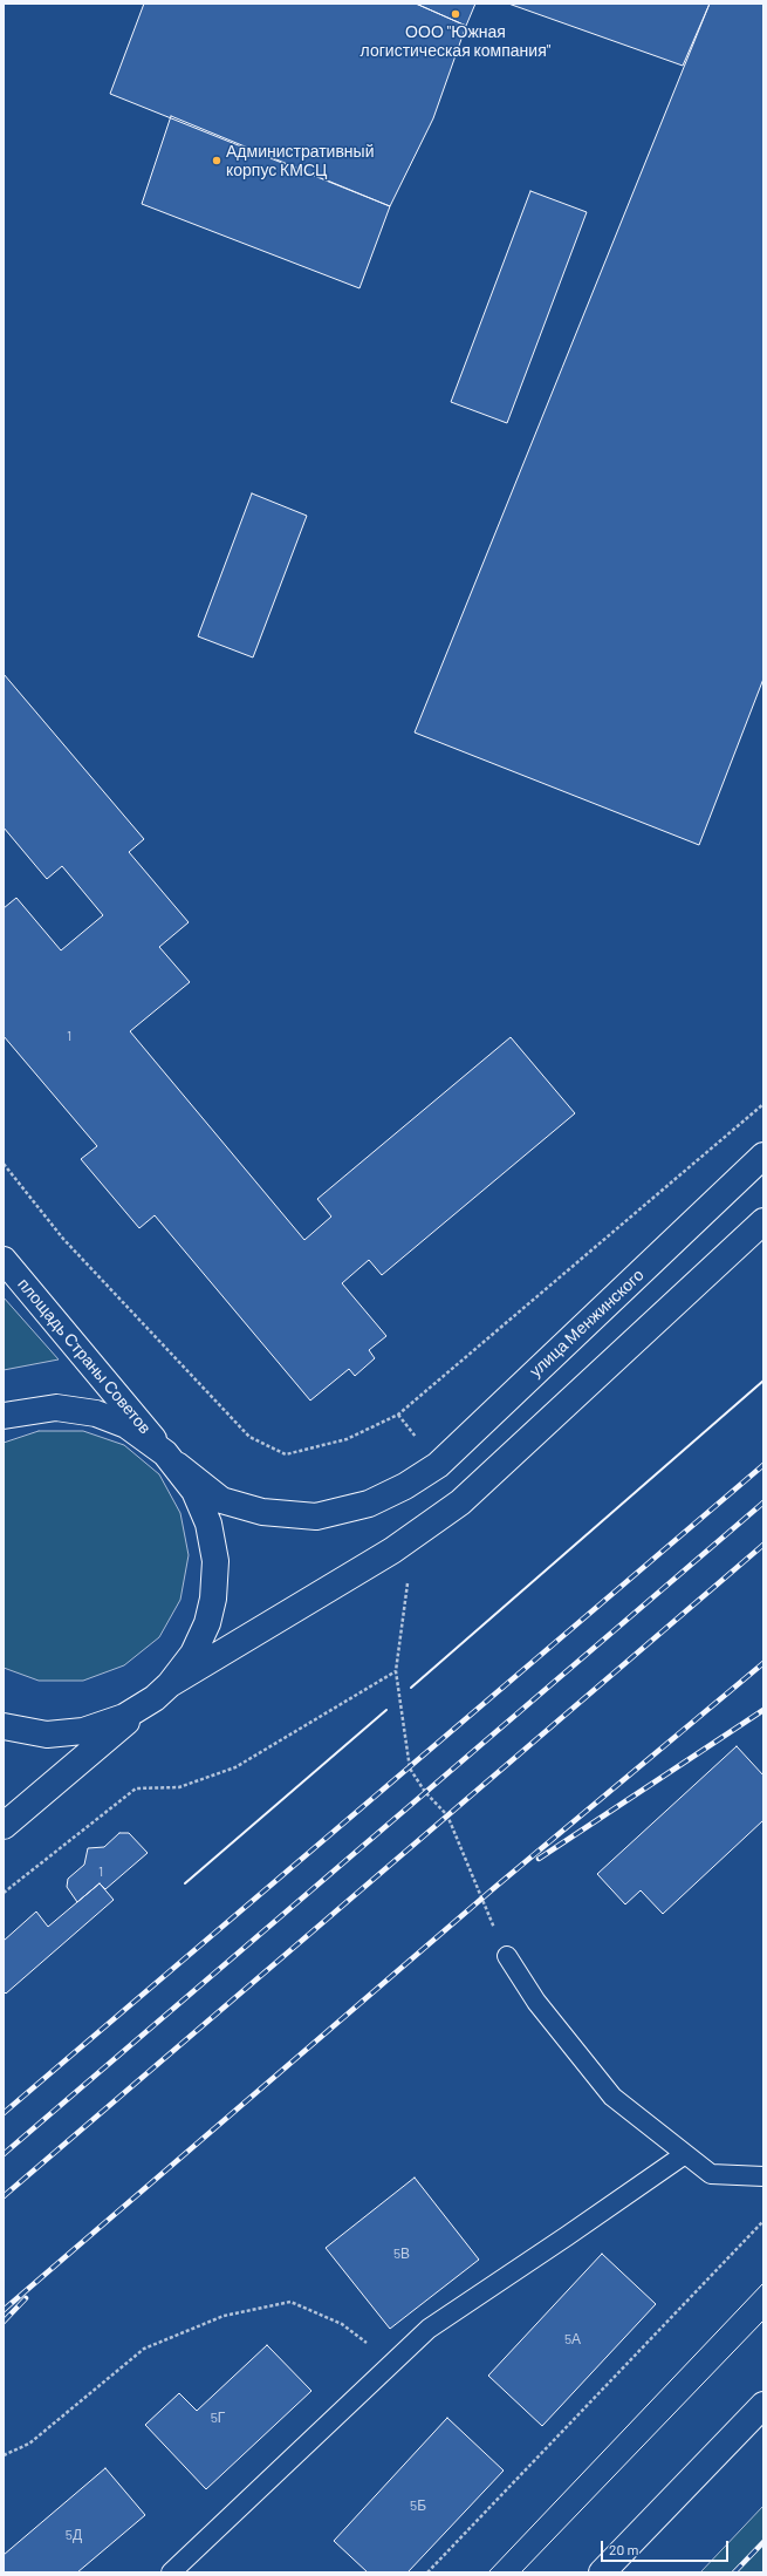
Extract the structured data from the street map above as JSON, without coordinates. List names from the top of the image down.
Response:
{
  "streets": {
    "main road": ["улица Менжинского", "площадь Страны Советов"]
  },
  "crossings": [
    ["улица Менжинского", "площадь Страны Советов"]
  ],
  "places": ["ООО \"Южная логистическая компания\"", "Административный корпус КМСЦ"],
  "house_numbers": [
    "1",
    "1",
    "5В",
    "5А",
    "5Г",
    "5Б",
    "5Д"
  ],
  "scale_bar": "20 m"
}
